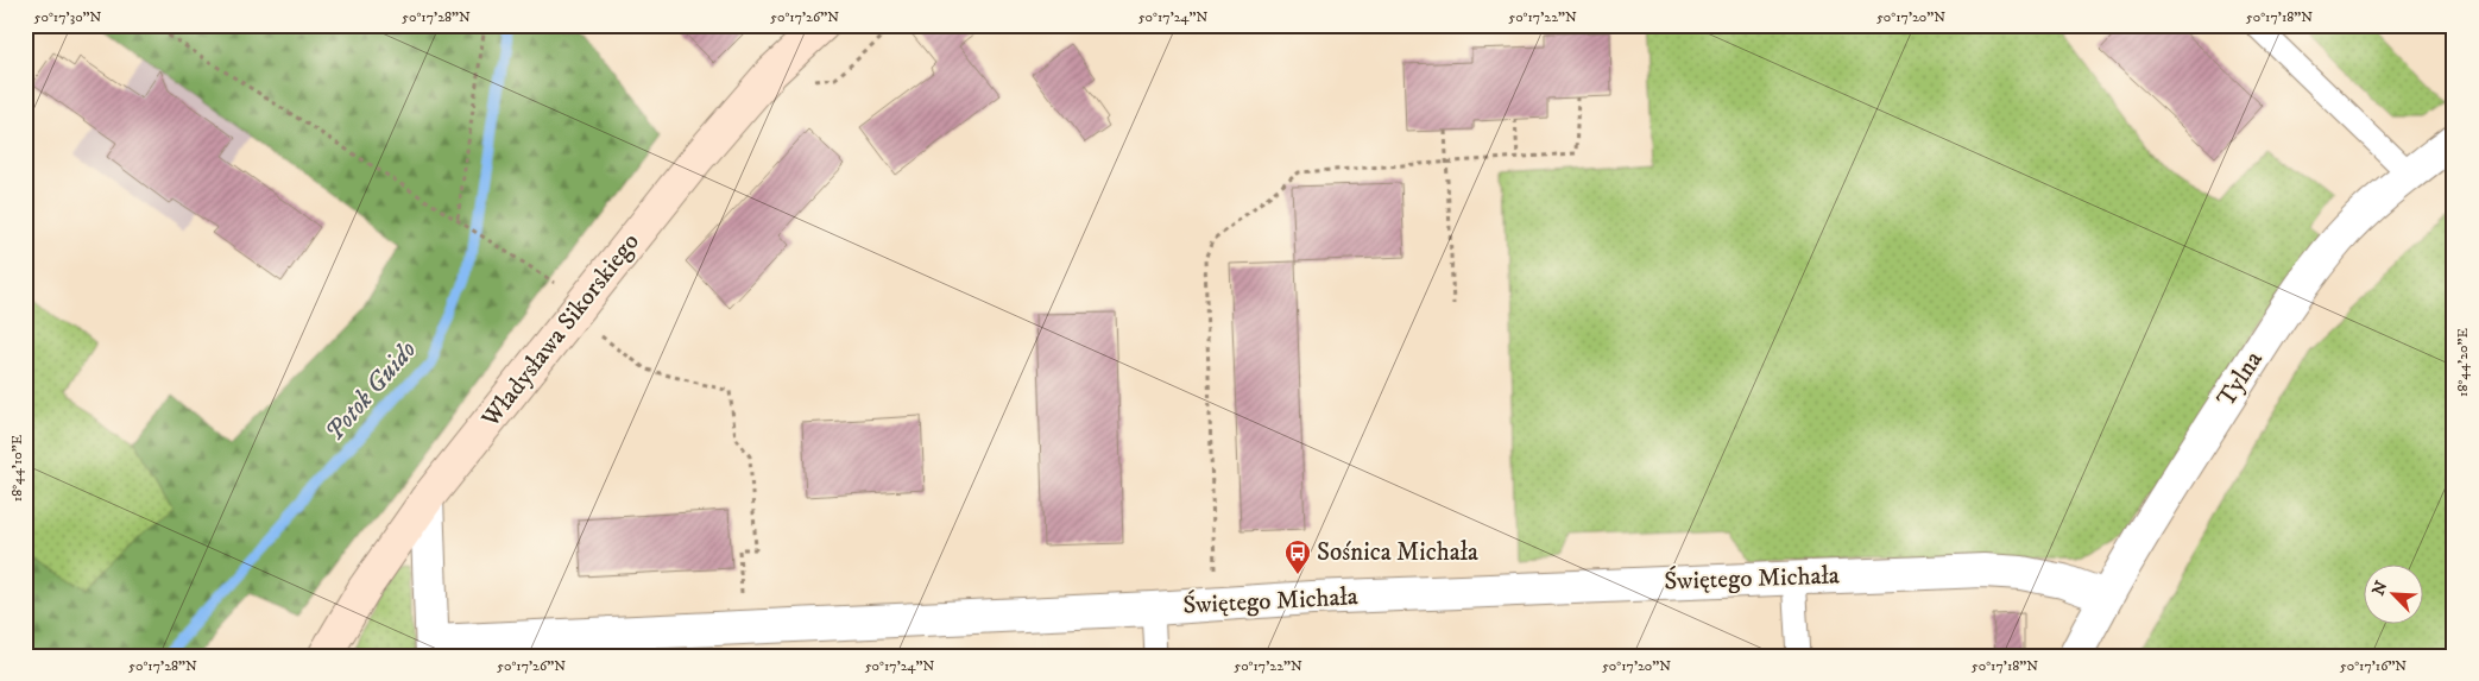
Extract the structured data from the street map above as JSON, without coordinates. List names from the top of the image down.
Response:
{
  "streets": {
    "street": ["Władysława Sikorskiego", "Tylna", "Świętego Michała"]
  },
  "crossings": [
    ["Władysława Sikorskiego", "Świętego Michała"],
    ["Tylna", "Świętego Michała"]
  ],
  "water": ["Potok Guido"],
  "places": {
    "bus stop": ["Sośnica Michała"]
  },
  "north": "top left",
  "coordinates": [
    "50°17'30\"N",
    "50°17'28\"N",
    "50°17'26\"N",
    "50°17'24\"N",
    "50°17'22\"N",
    "50°17'20\"N",
    "50°17'18\"N",
    "18°44'20\"E",
    "18°44'10\"E",
    "50°17'16\"N"
  ]
}
